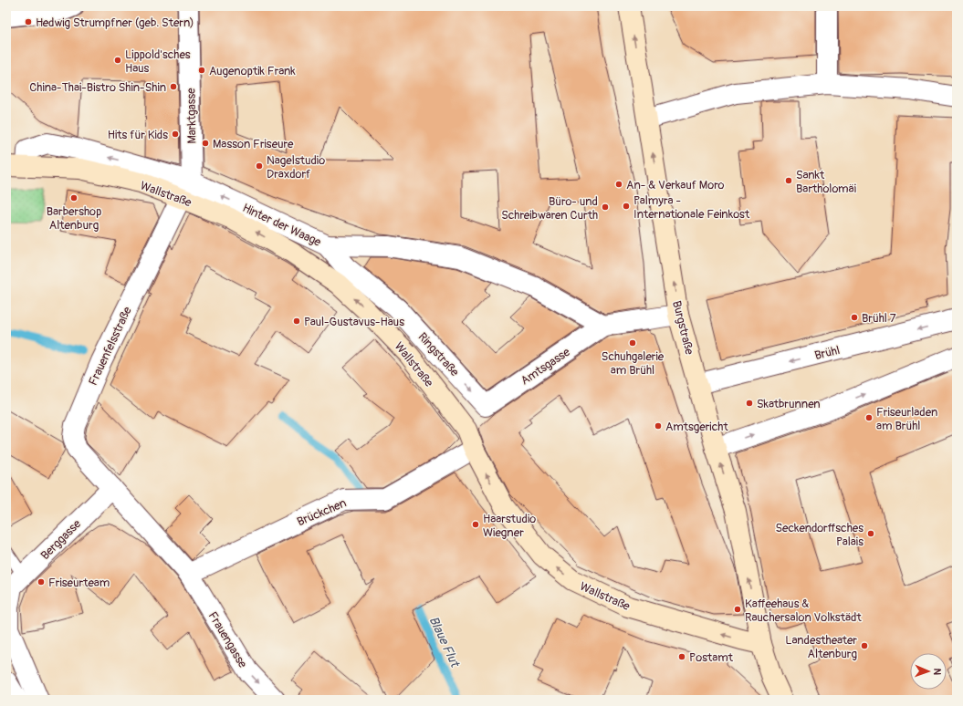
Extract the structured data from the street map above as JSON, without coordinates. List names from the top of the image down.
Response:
{
  "streets": {
    "street": [
      "Marktgasse",
      "Wallstraße",
      "Hinter der Waage",
      "Burgstraße",
      "Frauenfelsstraße",
      "Brühl",
      "Ringstraße",
      "Amtsgasse",
      "Brückchen",
      "Berggasse",
      "Frauengasse"
    ]
  },
  "crossings": [
    ["Marktgasse", "Wallstraße"],
    ["Marktgasse", "Hinter der Waage"],
    ["Marktgasse", "Frauenfelsstraße"],
    ["Wallstraße", "Hinter der Waage"],
    ["Wallstraße", "Burgstraße"],
    ["Wallstraße", "Frauenfelsstraße"],
    ["Wallstraße", "Brückchen"],
    ["Hinter der Waage", "Frauenfelsstraße"],
    ["Hinter der Waage", "Ringstraße"],
    ["Hinter der Waage", "Amtsgasse"],
    ["Burgstraße", "Brühl"],
    ["Frauenfelsstraße", "Berggasse"],
    ["Ringstraße", "Amtsgasse"],
    ["Brückchen", "Frauengasse"]
  ],
  "one_way": [
    "Wallstraße",
    "Hinter der Waage",
    "Burgstraße",
    "Ringstraße",
    "Frauengasse"
  ],
  "water": ["Blaue Flut"],
  "places": [
    "Hedwig Strumpfner (geb. Stern)",
    "Lippold'sches Haus",
    "Augenoptik Frank",
    "China-Thai-Bistro Shin-Shin",
    "Hits für Kids",
    "Masson Friseure",
    "Nagelstudio Draxdorf",
    "Sankt Bartholomäi",
    "An- & Verkauf Moro",
    "Barbershop Altenburg",
    "Palmyra - Internationale Feinkost",
    "Büro- und Schreibwaren Curth",
    "Brühl 7",
    "Paul-Gustavus-Haus",
    "Schuhgalerie am Brühl",
    "Skatbrunnen",
    "Friseurladen am Brühl",
    "Amtsgericht",
    "Haarstudio Wiegner",
    "Seckendorffsches Palais",
    "Friseurteam",
    "Kaffeehaus & Rauchersalon Volkstädt",
    "Landestheater Altenburg",
    "Postamt"
  ],
  "north": "right"
}
